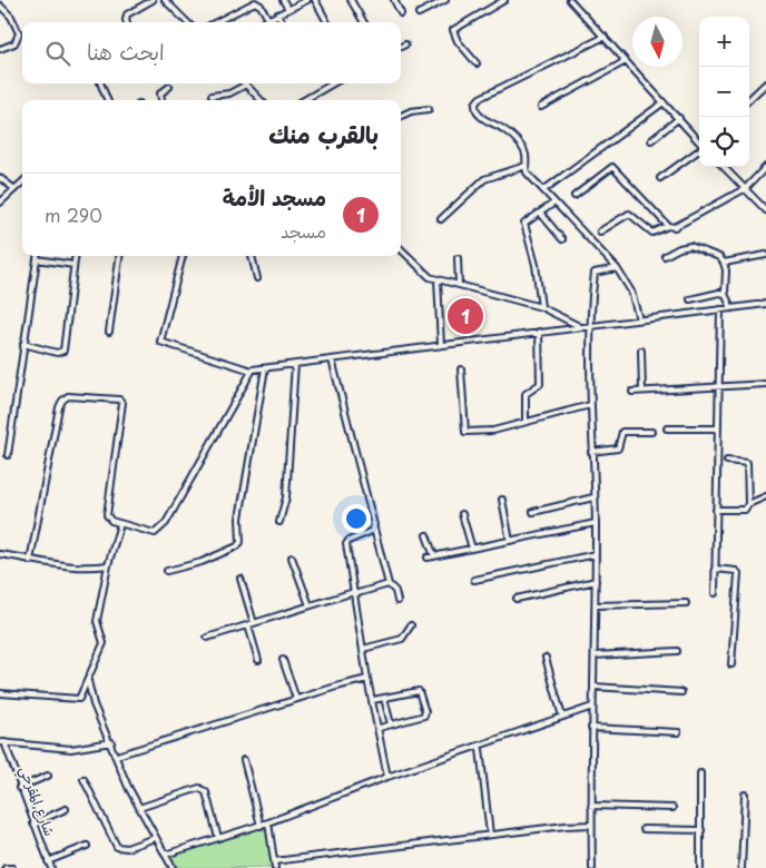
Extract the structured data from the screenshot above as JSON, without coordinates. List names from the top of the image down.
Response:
{
  "streets": {
    "street": ["شارع المقرحي"]
  },
  "north": "bottom",
  "page": {
    "map_buttons": ["+", "−"],
    "search": "ابحث هنا",
    "heading": "بالقرب منك",
    "list": [
      {
        "mark": "1",
        "name": "مسجد الأمة",
        "note": "مسجد",
        "value": "290 m"
      }
    ],
    "pins": "1"
  }
}
